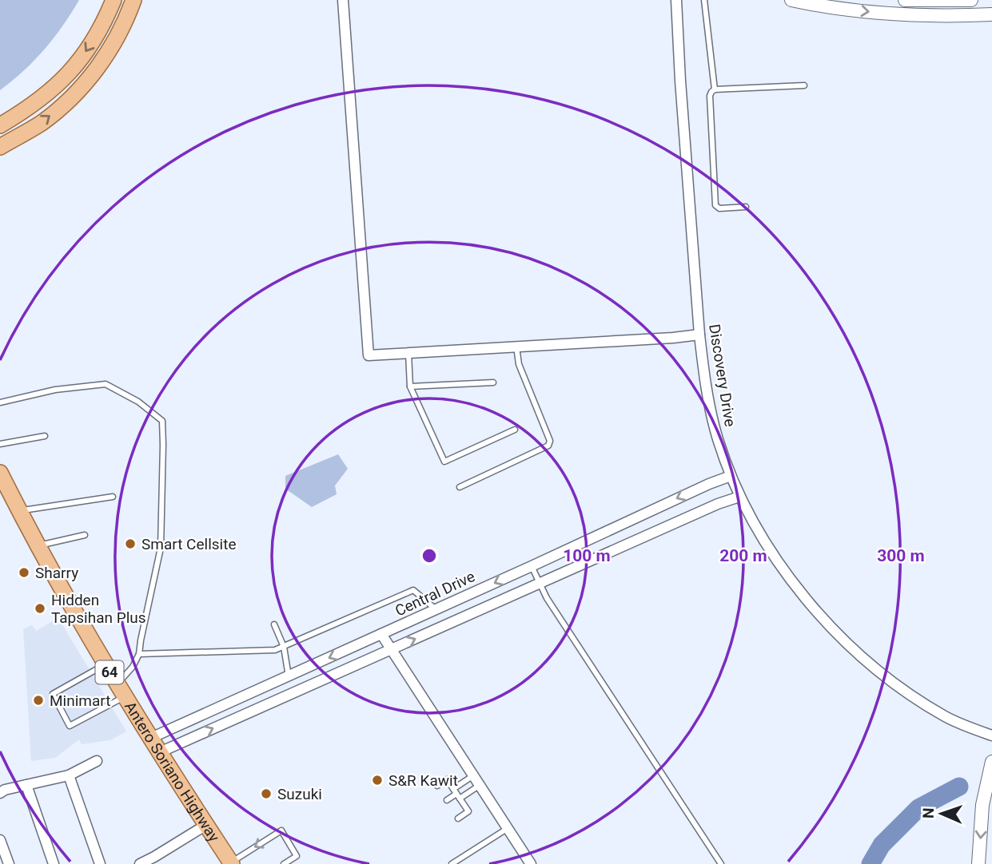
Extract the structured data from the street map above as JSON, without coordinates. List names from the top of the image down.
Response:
{
  "streets": {
    "main road": ["64", "Antero Soriano Highway"],
    "street": ["Discovery Drive", "Central Drive"]
  },
  "crossings": [
    ["Discovery Drive", "Central Drive"],
    ["Central Drive", "Antero Soriano Highway"]
  ],
  "places": [
    "Smart Cellsite",
    "Sharry",
    "Hidden Tapsihan Plus",
    "Minimart",
    "S&R Kawit",
    "Suzuki"
  ],
  "north": "left",
  "rings": ["100 m", "200 m", "300 m"]
}
